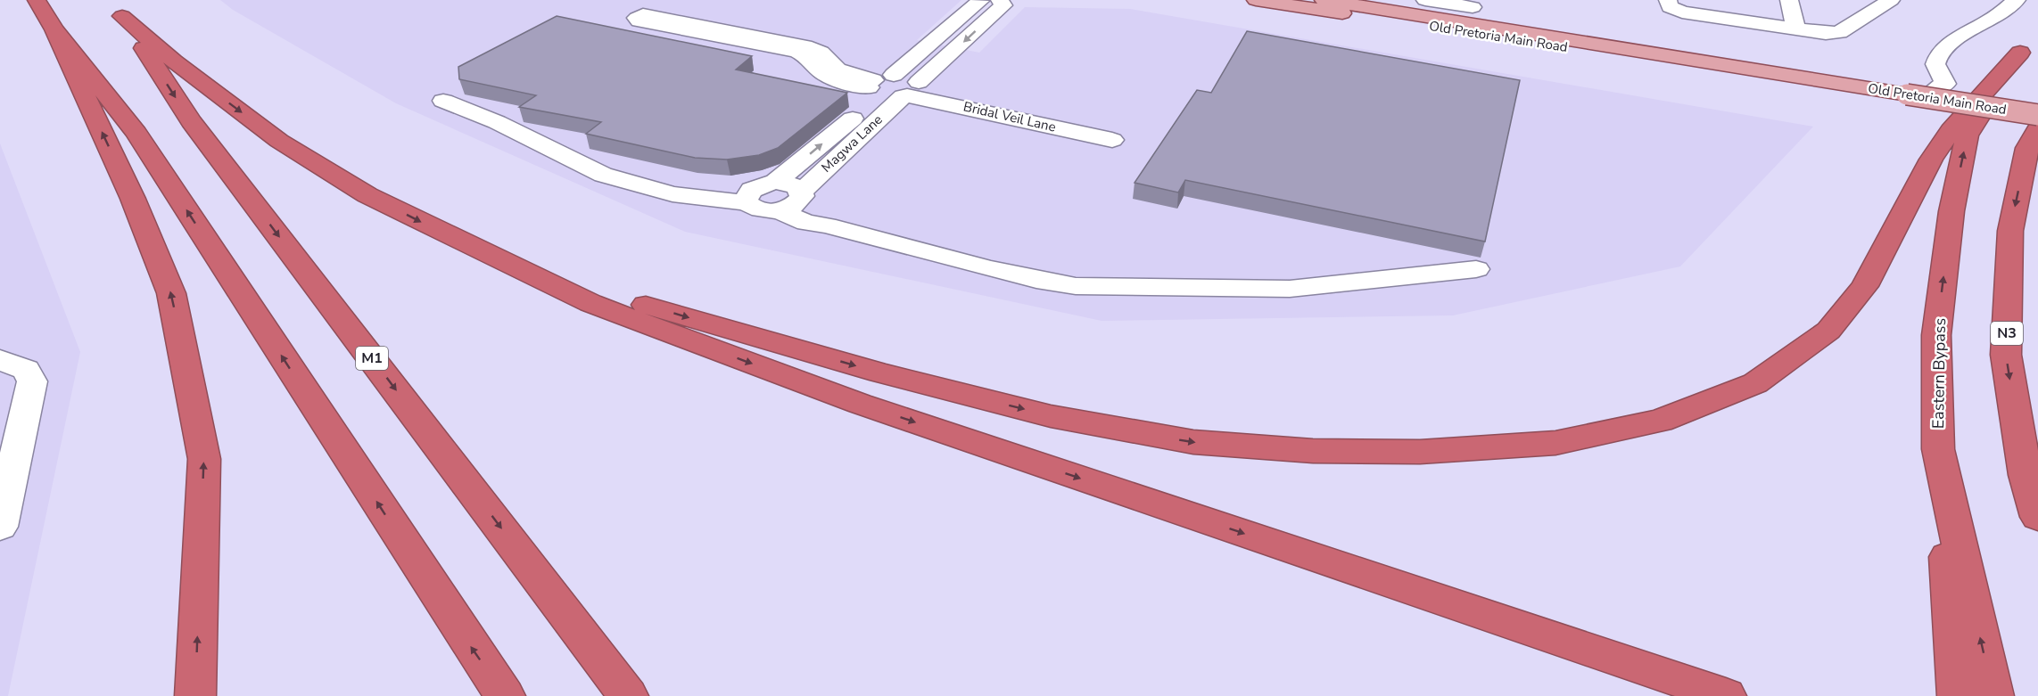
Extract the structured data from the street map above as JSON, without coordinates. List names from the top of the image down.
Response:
{
  "streets": {
    "highway": ["N3", "M1", "Eastern Bypass"],
    "main road": ["Old Pretoria Main Road"],
    "street": ["Bridal Veil Lane", "Magwa Lane"]
  },
  "crossings": [
    ["Bridal Veil Lane", "Magwa Lane"]
  ]
}
